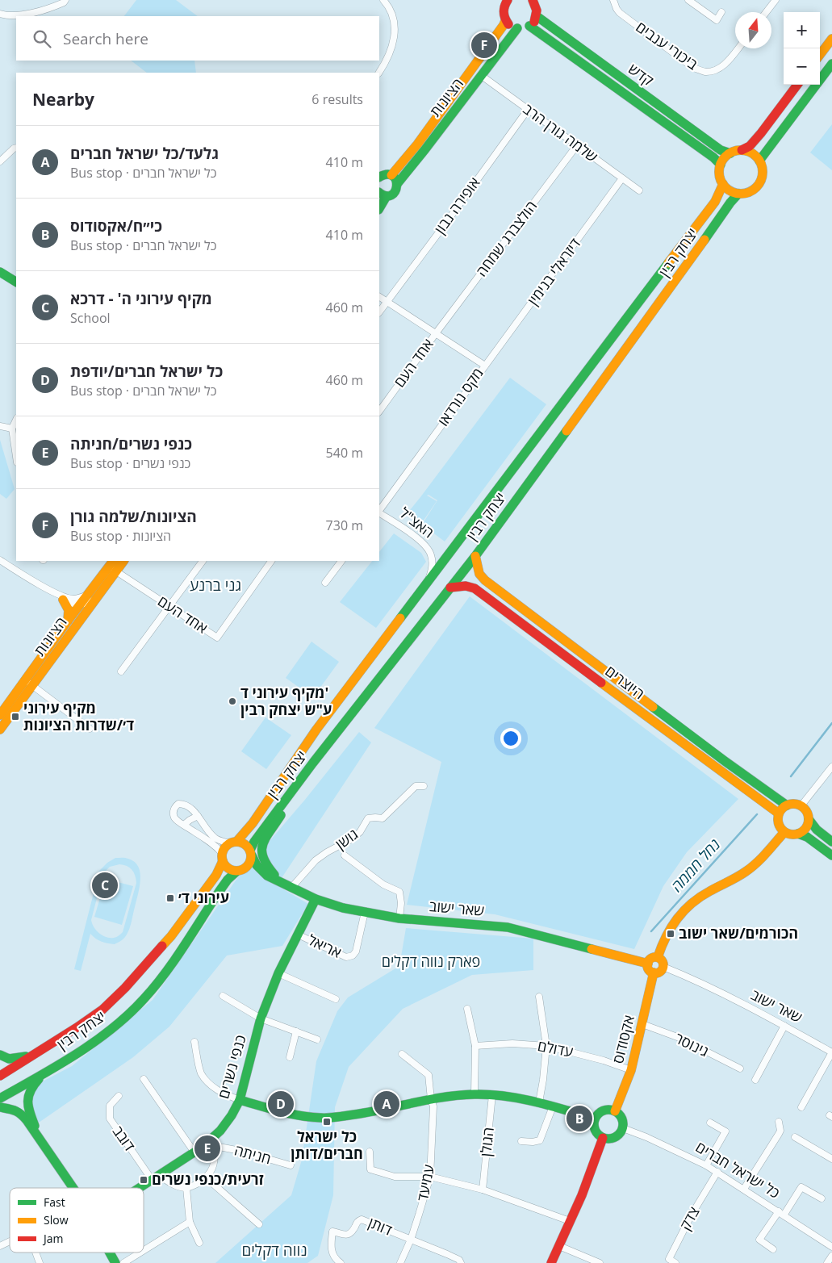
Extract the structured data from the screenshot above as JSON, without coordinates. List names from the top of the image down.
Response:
{
  "streets": {
    "street": [
      "ביכורי ענבים",
      "קדש",
      "הציונות",
      "שלמה גורן הרב",
      "אופירה נבון",
      "הולצברג שמחה",
      "יצחק רבין",
      "דיזראלי בנימין",
      "אחד העם",
      "מקס נורדאו",
      "האצ\"ל",
      "היוצרים",
      "גושן",
      "שאר ישוב",
      "אריאל",
      "אקסודוס",
      "גינוסר",
      "עדולם",
      "כנפי נשרים",
      "דובב",
      "הגולן",
      "חניתה",
      "כל ישראל חברים",
      "עמיעד",
      "צדק",
      "דותן"
    ]
  },
  "crossings": [
    ["קדש", "יצחק רבין"],
    ["הציונות", "שלמה גורן הרב"],
    ["הציונות", "אחד העם"],
    ["שלמה גורן הרב", "אופירה נבון"],
    ["שלמה גורן הרב", "הולצברג שמחה"],
    ["שלמה גורן הרב", "דיזראלי בנימין"],
    ["אופירה נבון", "מקס נורדאו"],
    ["הולצברג שמחה", "אחד העם"],
    ["הולצברג שמחה", "מקס נורדאו"],
    ["יצחק רבין", "האצ\"ל"],
    ["יצחק רבין", "היוצרים"],
    ["יצחק רבין", "שאר ישוב"],
    ["דיזראלי בנימין", "מקס נורדאו"],
    ["אחד העם", "מקס נורדאו"],
    ["גושן", "שאר ישוב"],
    ["שאר ישוב", "אריאל"],
    ["שאר ישוב", "אקסודוס"],
    ["שאר ישוב", "כנפי נשרים"],
    ["אריאל", "כנפי נשרים"],
    ["אקסודוס", "גינוסר"],
    ["אקסודוס", "עדולם"],
    ["אקסודוס", "כל ישראל חברים"],
    ["כנפי נשרים", "דובב"],
    ["כנפי נשרים", "חניתה"],
    ["כל ישראל חברים", "צדק"],
    ["עמיעד", "דותן"]
  ],
  "districts": ["גני ברנע", "נווה דקלים"],
  "water": ["נחל חממה"],
  "parks": ["פארק נווה דקלים"],
  "places": {
    "other": ["מקיף עירוני ד' ע\"ש יצחק רבין"],
    "transit": [
      "מקיף עירוני ד׳/שדרות הציונות",
      "עירוני ד׳",
      "הכורמים/שאר ישוב",
      "כל ישראל חברים/דותן",
      "זרעית/כנפי נשרים"
    ]
  },
  "legend": ["Fast", "Slow", "Jam"],
  "north": "top",
  "page": {
    "map_buttons": ["+", "−"],
    "search": "Search here",
    "pins": [
      "F",
      "C",
      "A",
      "D",
      "B",
      "E"
    ],
    "heading": ["Nearby", "6 results"],
    "list": [
      {
        "mark": "A",
        "name": "גלעד/כל ישראל חברים",
        "note": "Bus stop · כל ישראל חברים",
        "value": "410 m"
      },
      {
        "mark": "B",
        "name": "כי״ח/אקסודוס",
        "note": "Bus stop · כל ישראל חברים",
        "value": "410 m"
      },
      {
        "mark": "C",
        "name": "מקיף עירוני ה' - דרכא",
        "note": "School",
        "value": "460 m"
      },
      {
        "mark": "D",
        "name": "כל ישראל חברים/יודפת",
        "note": "Bus stop · כל ישראל חברים",
        "value": "460 m"
      },
      {
        "mark": "E",
        "name": "כנפי נשרים/חניתה",
        "note": "Bus stop · כנפי נשרים",
        "value": "540 m"
      },
      {
        "mark": "F",
        "name": "הציונות/שלמה גורן",
        "note": "Bus stop · הציונות",
        "value": "730 m"
      }
    ]
  }
}
